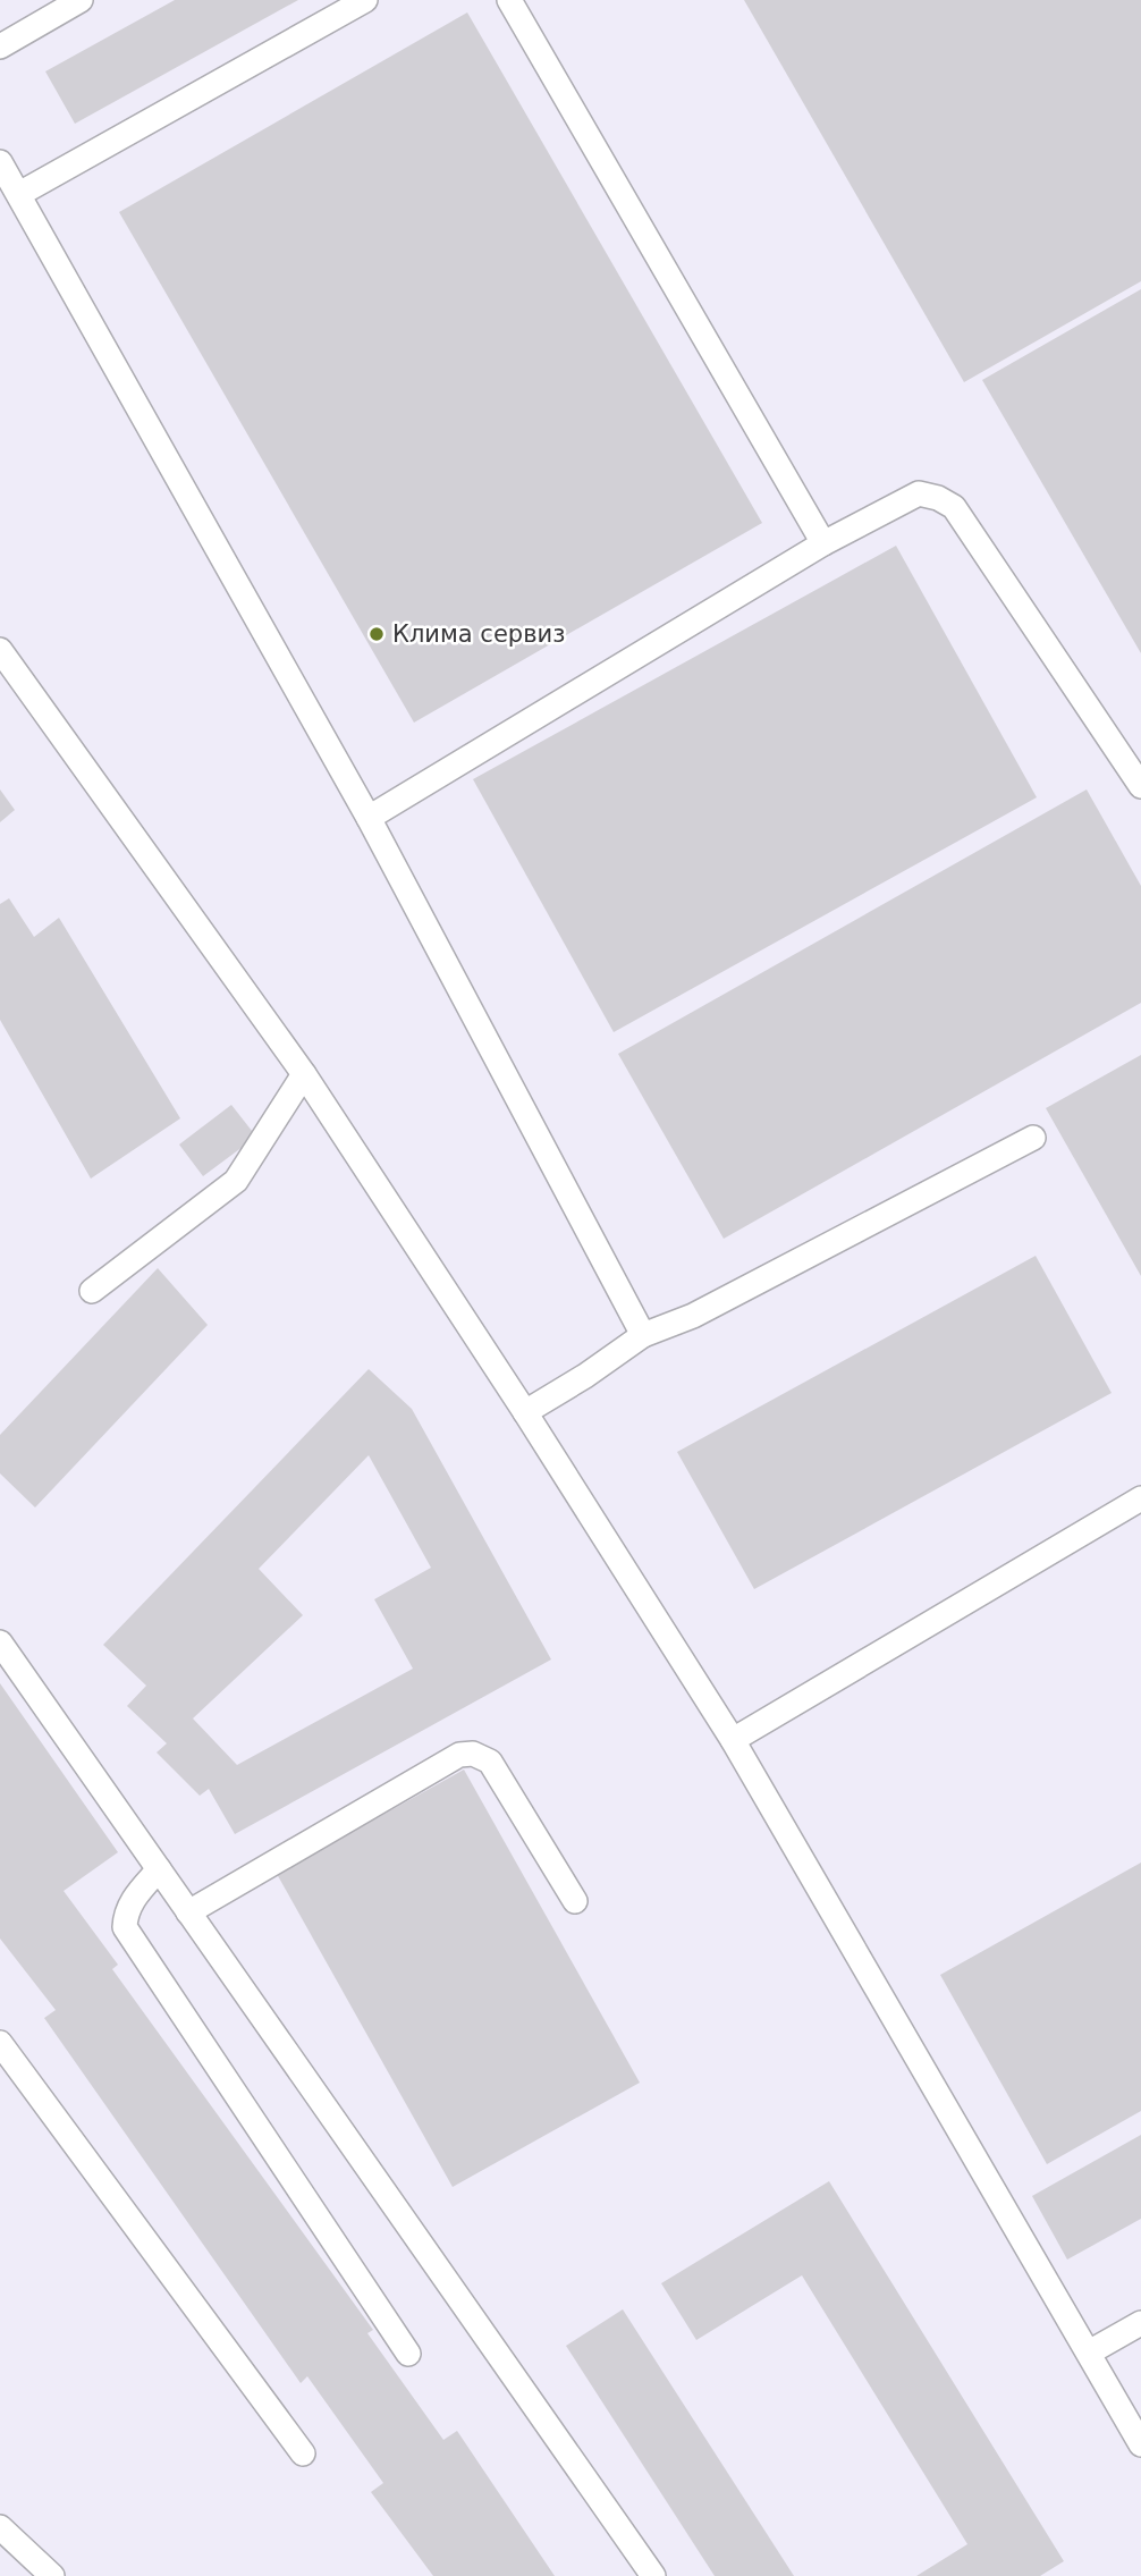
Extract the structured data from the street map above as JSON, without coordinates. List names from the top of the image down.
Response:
{
  "places": ["Клима сервиз"]
}
